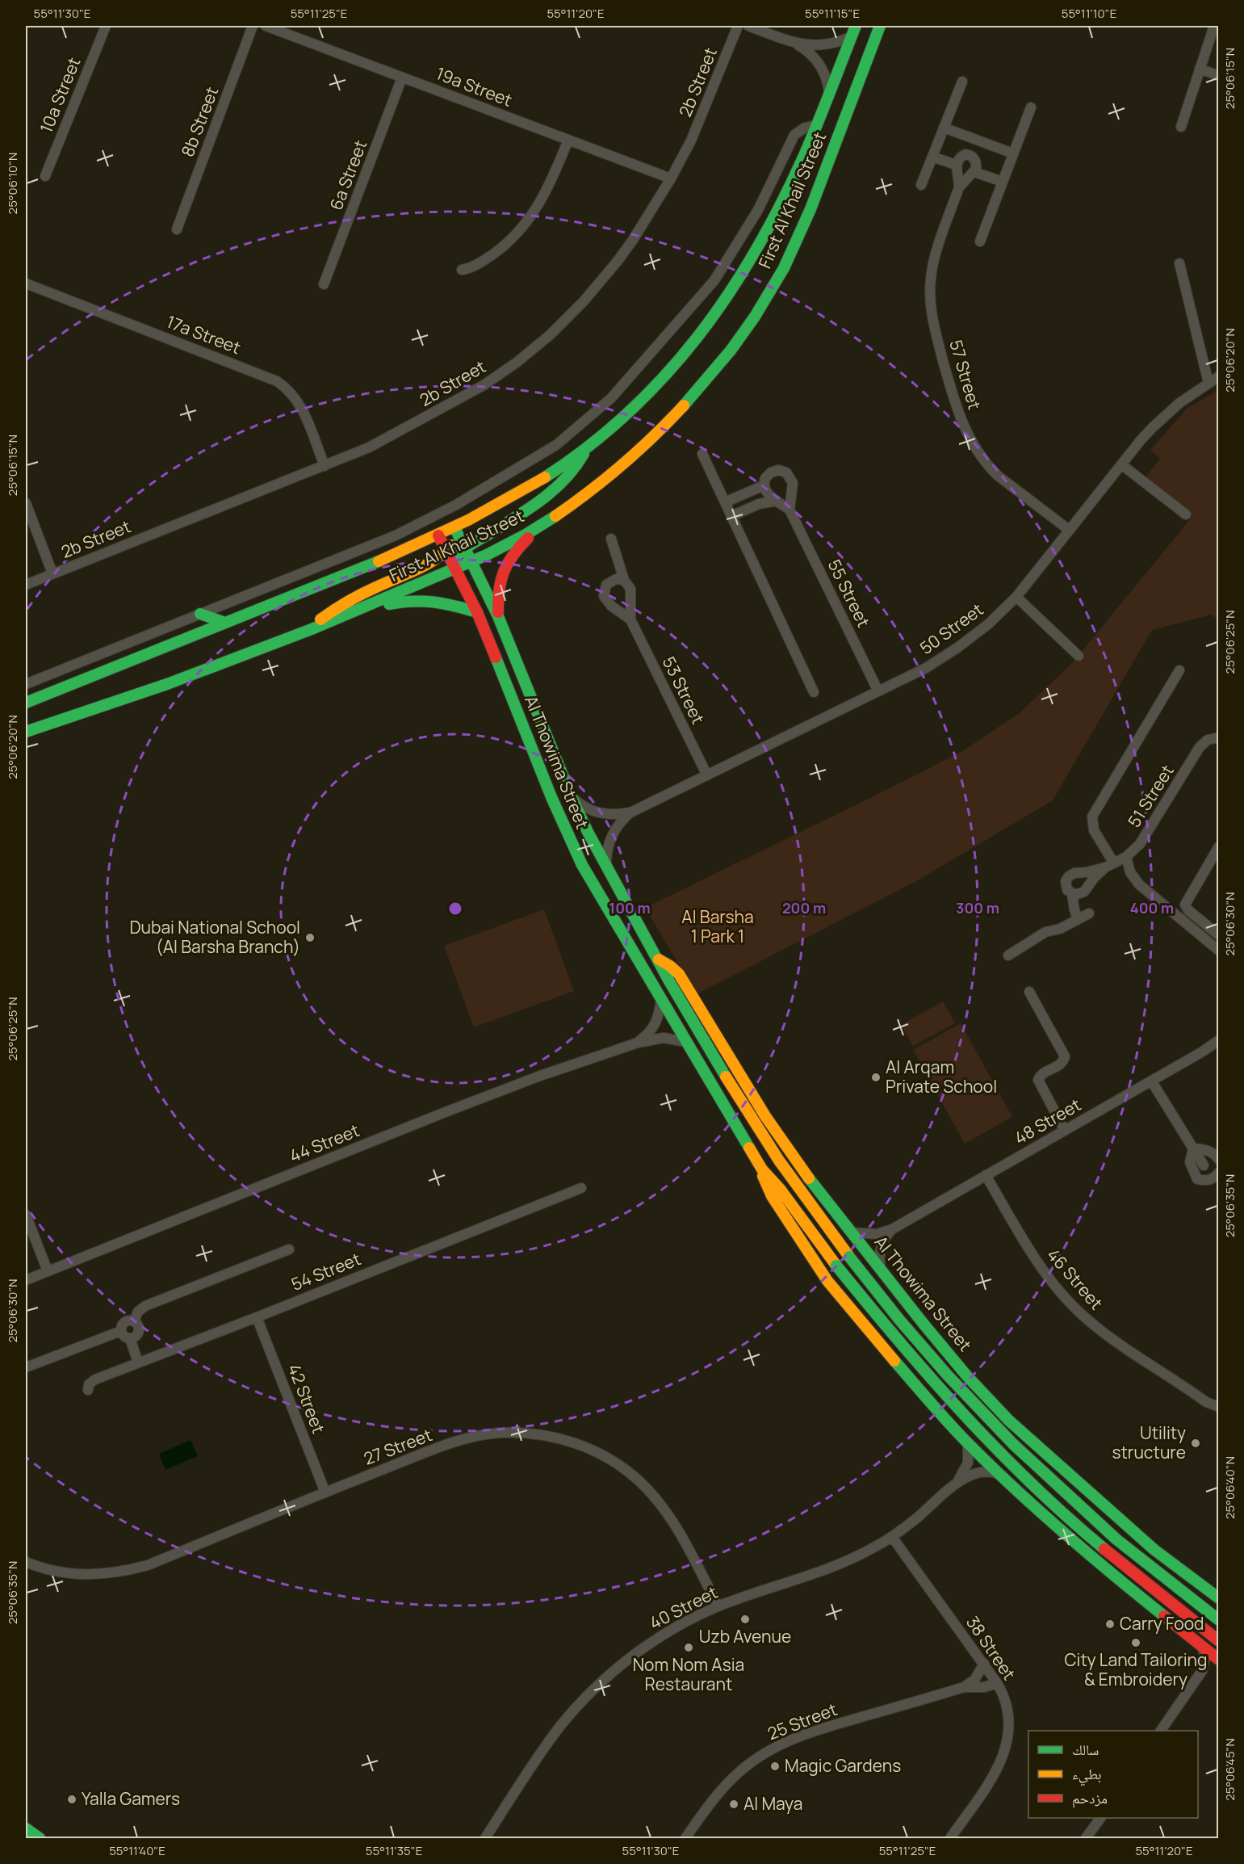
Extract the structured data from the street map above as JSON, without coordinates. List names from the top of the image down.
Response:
{
  "streets": {
    "street": [
      "2b Street",
      "19a Street",
      "10a Street",
      "8b Street",
      "6a Street",
      "First Al Khail Street",
      "17a Street",
      "57 Street",
      "55 Street",
      "50 Street",
      "53 Street",
      "Al Thowima Street",
      "51 Street",
      "48 Street",
      "44 Street",
      "54 Street",
      "46 Street",
      "42 Street",
      "27 Street",
      "40 Street",
      "38 Street",
      "25 Street"
    ]
  },
  "crossings": [
    ["2b Street", "19a Street"],
    ["2b Street", "17a Street"],
    ["19a Street", "6a Street"],
    ["First Al Khail Street", "Al Thowima Street"],
    ["57 Street", "50 Street"],
    ["55 Street", "50 Street"],
    ["50 Street", "53 Street"],
    ["50 Street", "Al Thowima Street"],
    ["Al Thowima Street", "48 Street"],
    ["Al Thowima Street", "44 Street"],
    ["Al Thowima Street", "40 Street"],
    ["48 Street", "46 Street"],
    ["54 Street", "42 Street"],
    ["42 Street", "27 Street"],
    ["27 Street", "40 Street"],
    ["40 Street", "38 Street"],
    ["38 Street", "25 Street"]
  ],
  "parks": ["Al Barsha 1 Park 1"],
  "places": [
    "Dubai National School (Al Barsha Branch)",
    "Al Arqam Private School",
    "Utility structure",
    "Uzb Avenue",
    "Carry Food",
    "City Land Tailoring & Embroidery",
    "Nom Nom Asia Restaurant",
    "Magic Gardens",
    "Yalla Gamers",
    "Al Maya"
  ],
  "legend": ["سالك", "بطيء", "مزدحم"],
  "coordinates": [
    "55°11'30\"E",
    "55°11'25\"E",
    "55°11'20\"E",
    "55°11'15\"E",
    "55°11'10\"E",
    "25°06'15\"N",
    "25°06'10\"N",
    "25°06'20\"N",
    "25°06'25\"N",
    "25°06'30\"N",
    "25°06'35\"N",
    "25°06'40\"N",
    "25°06'45\"N",
    "55°11'40\"E",
    "55°11'35\"E"
  ],
  "rings": [
    "100 m",
    "200 m",
    "300 m",
    "400 m"
  ]
}
